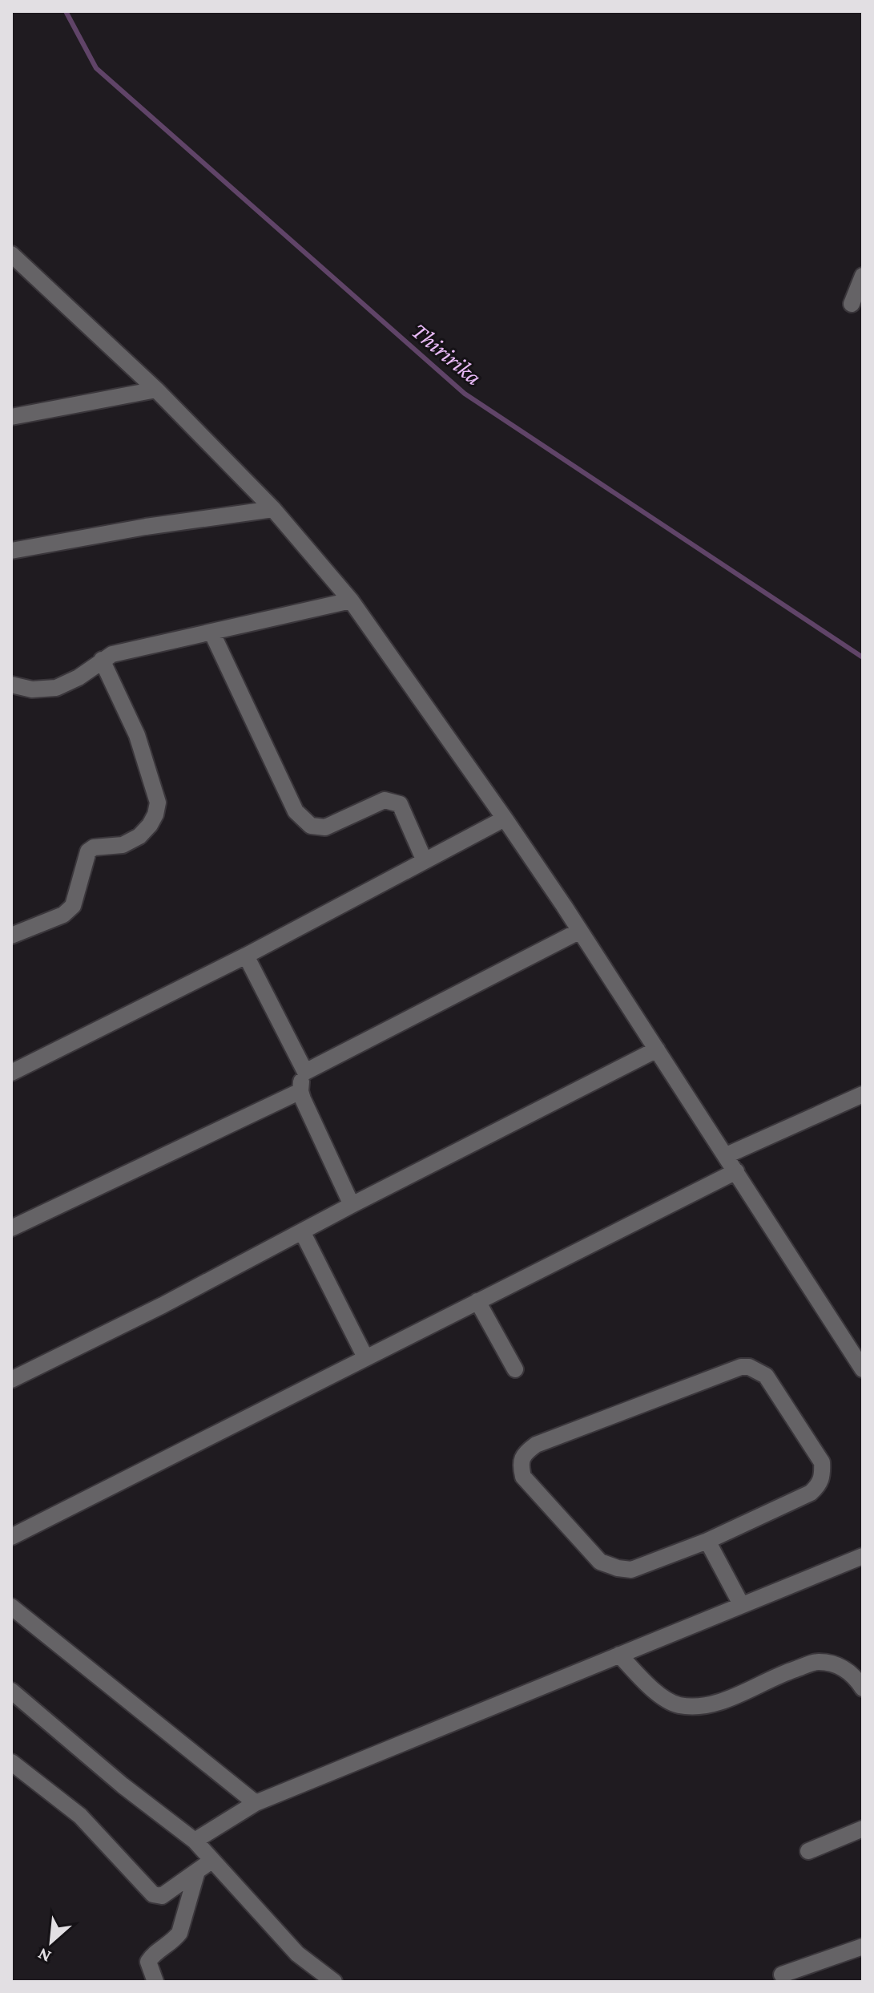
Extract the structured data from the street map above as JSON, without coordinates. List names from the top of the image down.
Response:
{
  "water": ["Thiririka"],
  "north": "bottom left"
}
